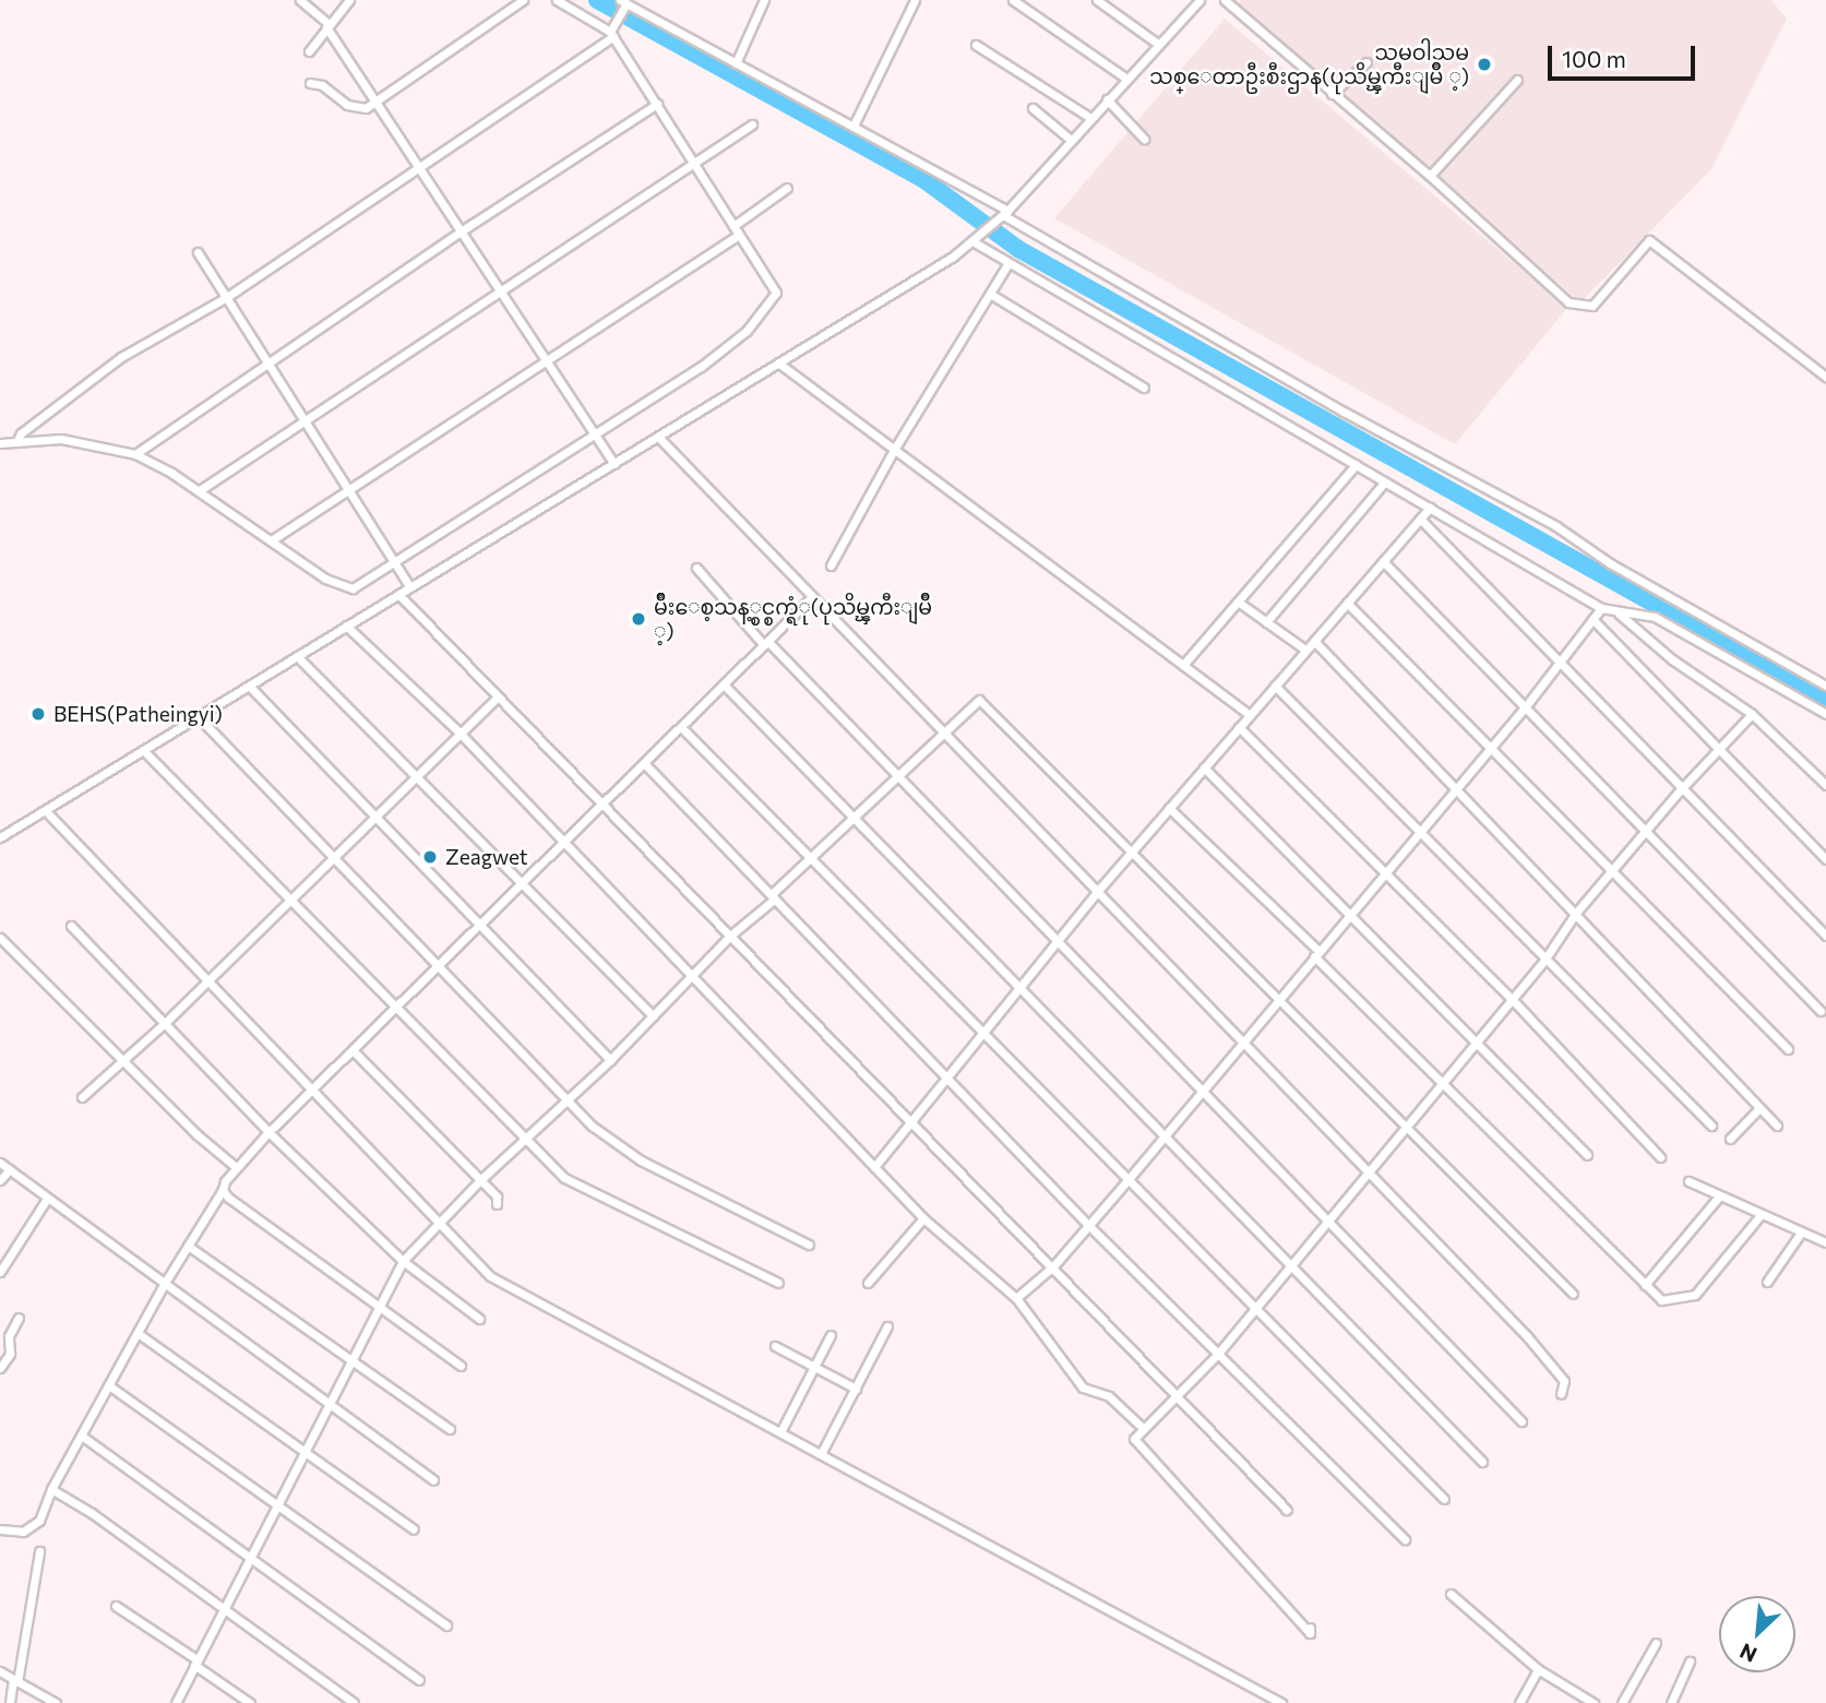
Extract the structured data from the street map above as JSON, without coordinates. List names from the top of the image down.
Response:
{
  "places": [
    "သမဝါသမ သစ္ေတာဦးစီးဌာန(ပုသိမ္ၾကီးျမိဳ ့)",
    "မ်ိဳးေစ့သန့္စင္စက္ရံု(ပုသိမ္ၾကီးျမိဳ ့)",
    "BEHS(Patheingyi)",
    "Zeagwet"
  ],
  "scale_bar": "100 m",
  "north": "bottom left"
}
